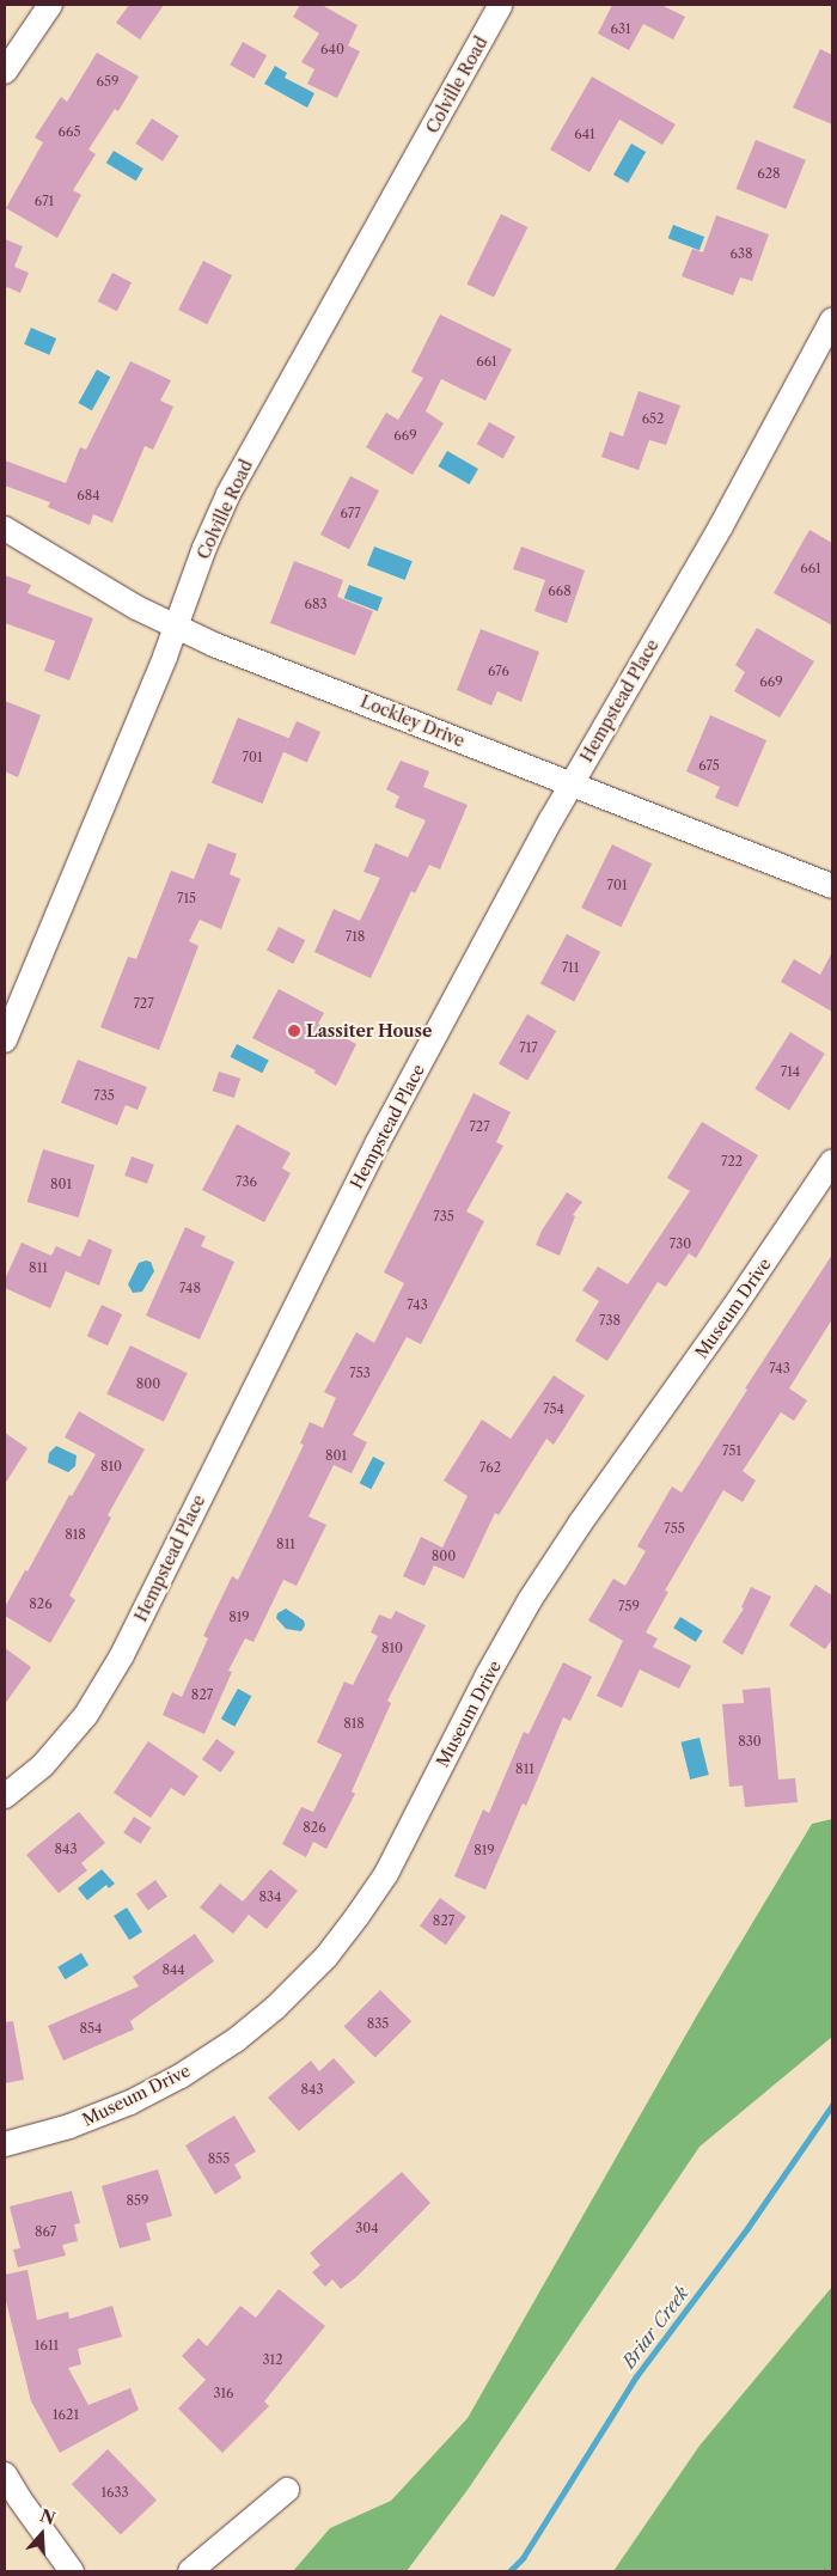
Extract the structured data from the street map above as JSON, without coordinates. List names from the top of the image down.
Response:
{
  "streets": {
    "street": [
      "Colville Road",
      "Hempstead Place",
      "Lockley Drive",
      "Museum Drive"
    ]
  },
  "crossings": [
    ["Colville Road", "Lockley Drive"],
    ["Hempstead Place", "Lockley Drive"]
  ],
  "water": ["Briar Creek"],
  "places": ["Lassiter House"],
  "house_numbers": [
    "631",
    "640",
    "659",
    "665",
    "641",
    "628",
    "671",
    "638",
    "661",
    "652",
    "669",
    "684",
    "677",
    "661",
    "668",
    "683",
    "676",
    "669",
    "701",
    "675",
    "701",
    "715",
    "718",
    "711",
    "727",
    "717",
    "714",
    "735",
    "727",
    "722",
    "736",
    "801",
    "735",
    "730",
    "811",
    "748",
    "743",
    "738",
    "743",
    "753",
    "800",
    "754",
    "751",
    "801",
    "810",
    "762",
    "755",
    "818",
    "811",
    "800",
    "826",
    "759",
    "819",
    "810",
    "827",
    "818",
    "830",
    "811",
    "826",
    "843",
    "819",
    "834",
    "827",
    "844",
    "835",
    "854",
    "843",
    "855",
    "859",
    "304",
    "867",
    "1611",
    "312",
    "316",
    "1621",
    "1633"
  ],
  "north": "top"
}
